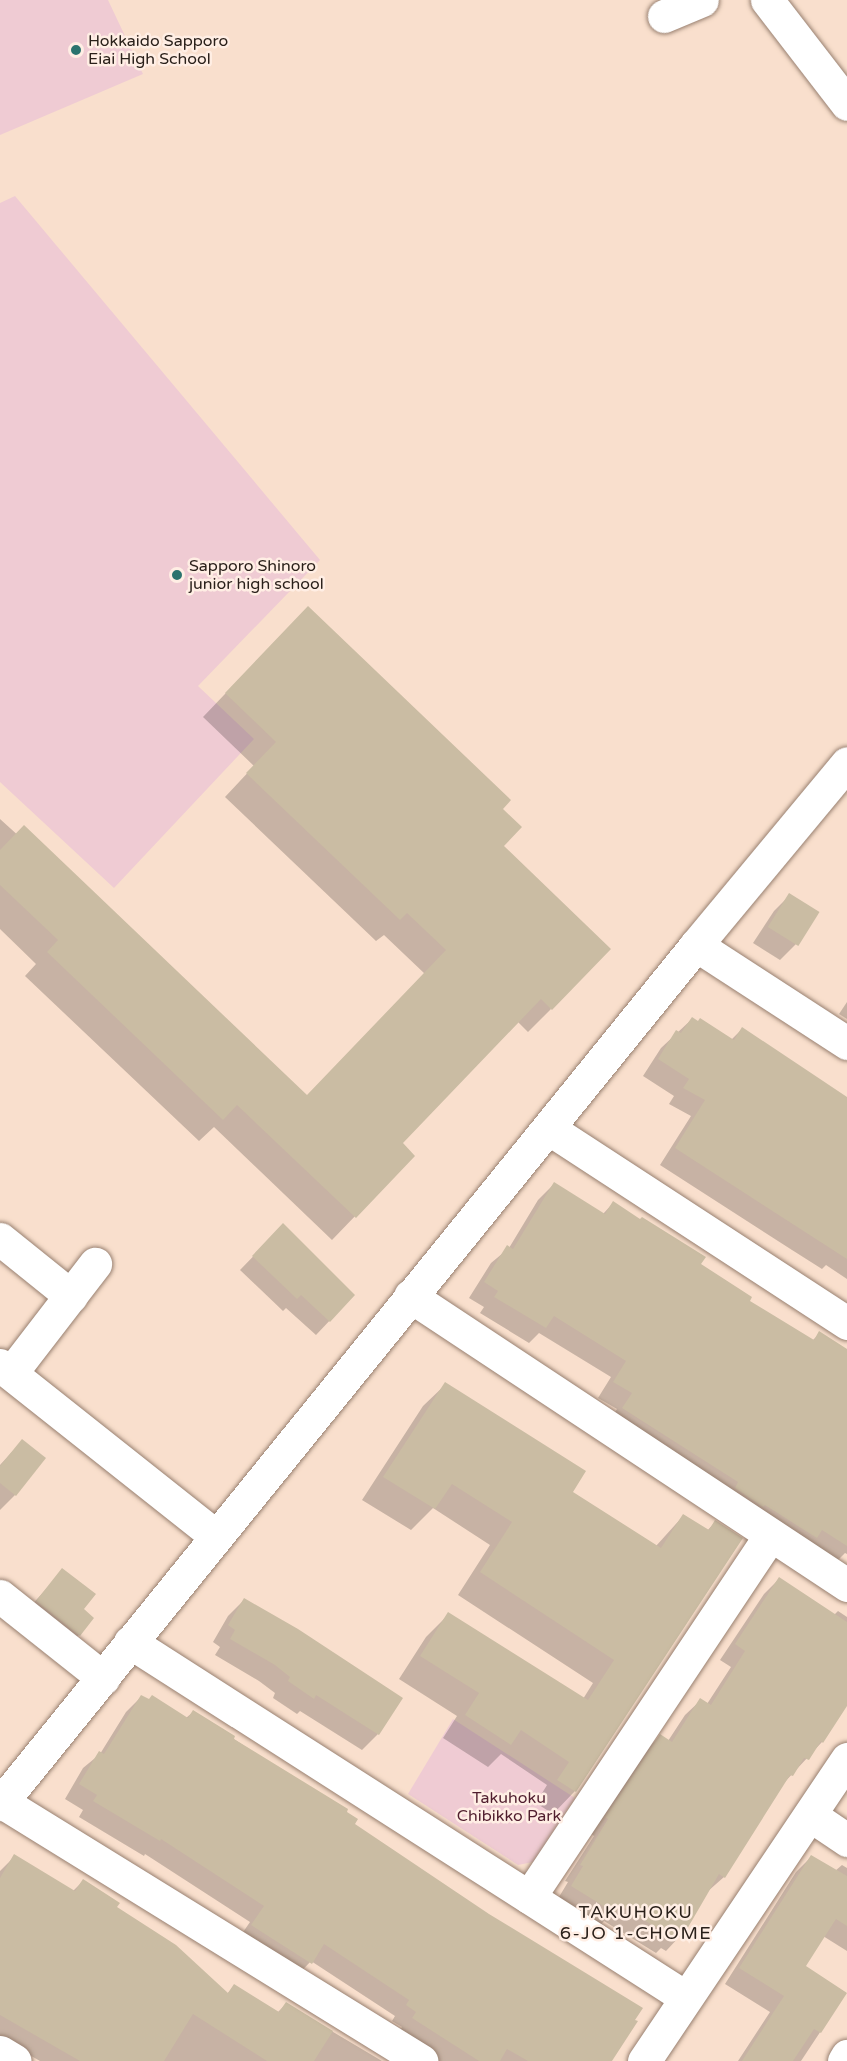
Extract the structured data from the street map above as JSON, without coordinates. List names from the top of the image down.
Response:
{
  "districts": ["TAKUHOKU 6-JO 1-CHOME"],
  "parks": ["Takuhoku Chibikko Park"],
  "places": ["Hokkaido Sapporo Eiai High School", "Sapporo Shinoro junior high school"]
}
